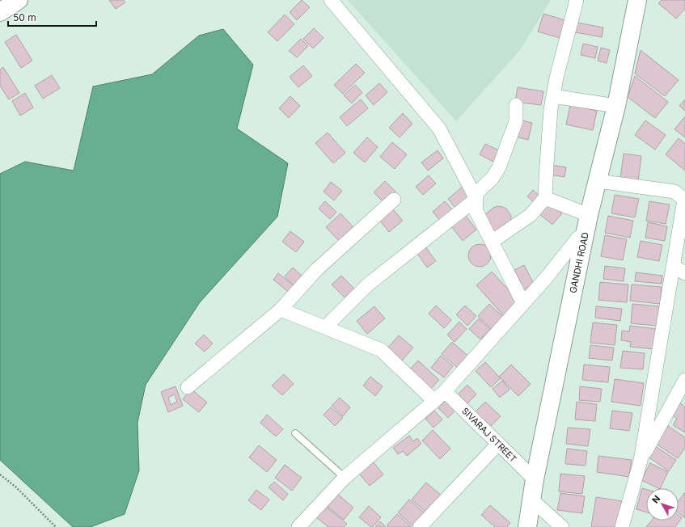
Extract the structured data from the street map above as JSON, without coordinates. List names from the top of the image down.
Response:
{
  "streets": {
    "main road": ["GANDHI ROAD"],
    "street": ["SIVARAJ STREET"]
  },
  "crossings": [
    ["GANDHI ROAD", "SIVARAJ STREET"]
  ],
  "scale_bar": "50 m",
  "north": "top left"
}
